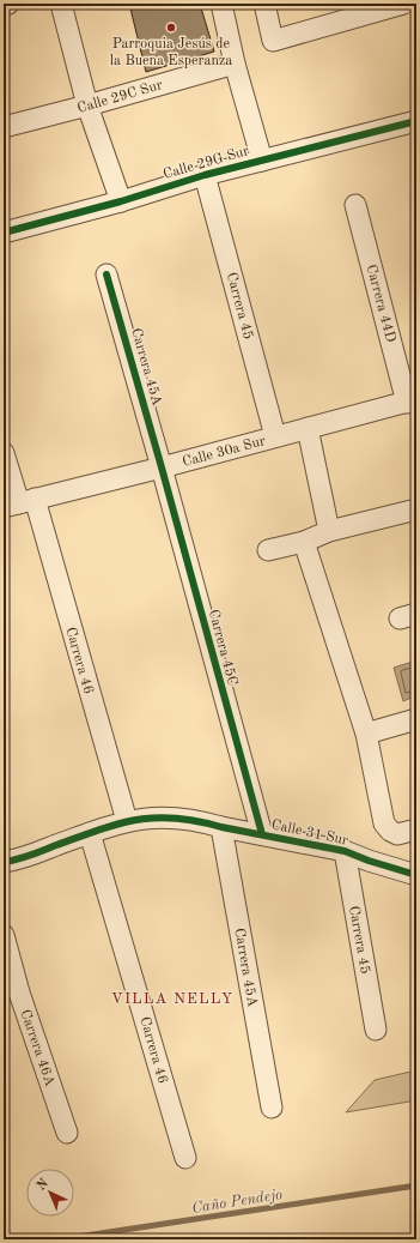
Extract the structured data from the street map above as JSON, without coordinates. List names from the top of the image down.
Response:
{
  "streets": {
    "street": [
      "Calle 29C Sur",
      "Calle 29G Sur",
      "Carrera 44D",
      "Carrera 45",
      "Carrera 45A",
      "Calle 30a Sur",
      "Carrera 45C",
      "Carrera 46",
      "Calle 31 Sur",
      "Carrera 46A"
    ]
  },
  "crossings": [
    ["Calle 29G Sur", "Carrera 45"],
    ["Carrera 44D", "Calle 30a Sur"],
    ["Carrera 45", "Calle 30a Sur"],
    ["Carrera 45", "Calle 31 Sur"],
    ["Carrera 45A", "Calle 30a Sur"],
    ["Carrera 45A", "Carrera 45C"],
    ["Carrera 45A", "Calle 31 Sur"],
    ["Calle 30a Sur", "Carrera 45C"],
    ["Calle 30a Sur", "Carrera 46"],
    ["Carrera 45C", "Calle 31 Sur"],
    ["Carrera 46", "Calle 31 Sur"]
  ],
  "districts": ["VILLA NELLY"],
  "water": ["Caño Pendejo"],
  "places": ["Parroquia Jesús de la Buena Esperanza"],
  "north": "top left"
}
